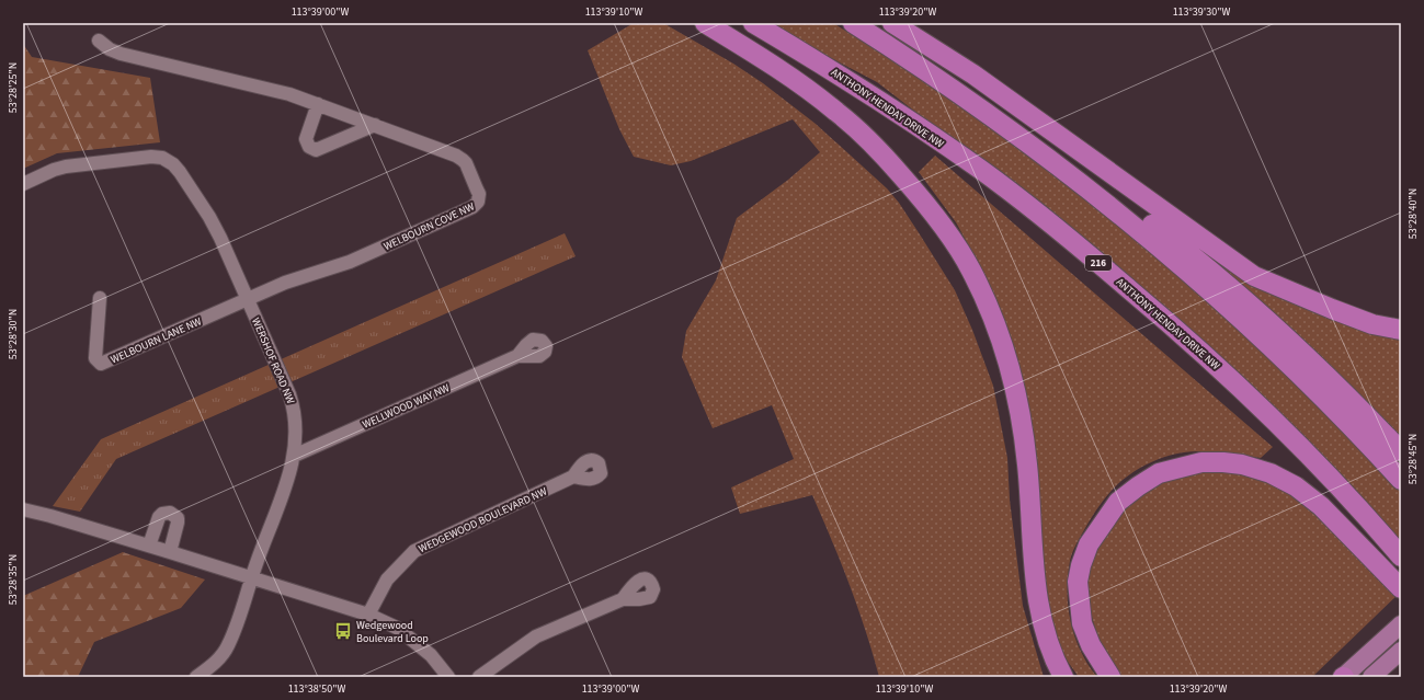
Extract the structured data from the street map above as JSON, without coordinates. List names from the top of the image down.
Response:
{
  "streets": {
    "highway": ["ANTHONY HENDAY DRIVE NW", "216"],
    "street": [
      "WELBOURN COVE NW",
      "WELBOURN LANE NW",
      "WERSHOF ROAD NW",
      "WELLWOOD WAY NW",
      "WEDGEWOOD BOULEVARD NW"
    ]
  },
  "crossings": [
    ["WELBOURN COVE NW", "WELBOURN LANE NW"],
    ["WELBOURN COVE NW", "WERSHOF ROAD NW"],
    ["WELBOURN LANE NW", "WERSHOF ROAD NW"],
    ["WERSHOF ROAD NW", "WELLWOOD WAY NW"]
  ],
  "places": {
    "bus stop": ["Wedgewood Boulevard Loop"]
  },
  "coordinates": [
    "113°39'00\"W",
    "113°39'10\"W",
    "113°39'20\"W",
    "113°39'30\"W",
    "53°28'25\"N",
    "53°28'40\"N",
    "53°28'30\"N",
    "53°28'45\"N",
    "53°28'35\"N",
    "113°38'50\"W"
  ]
}
